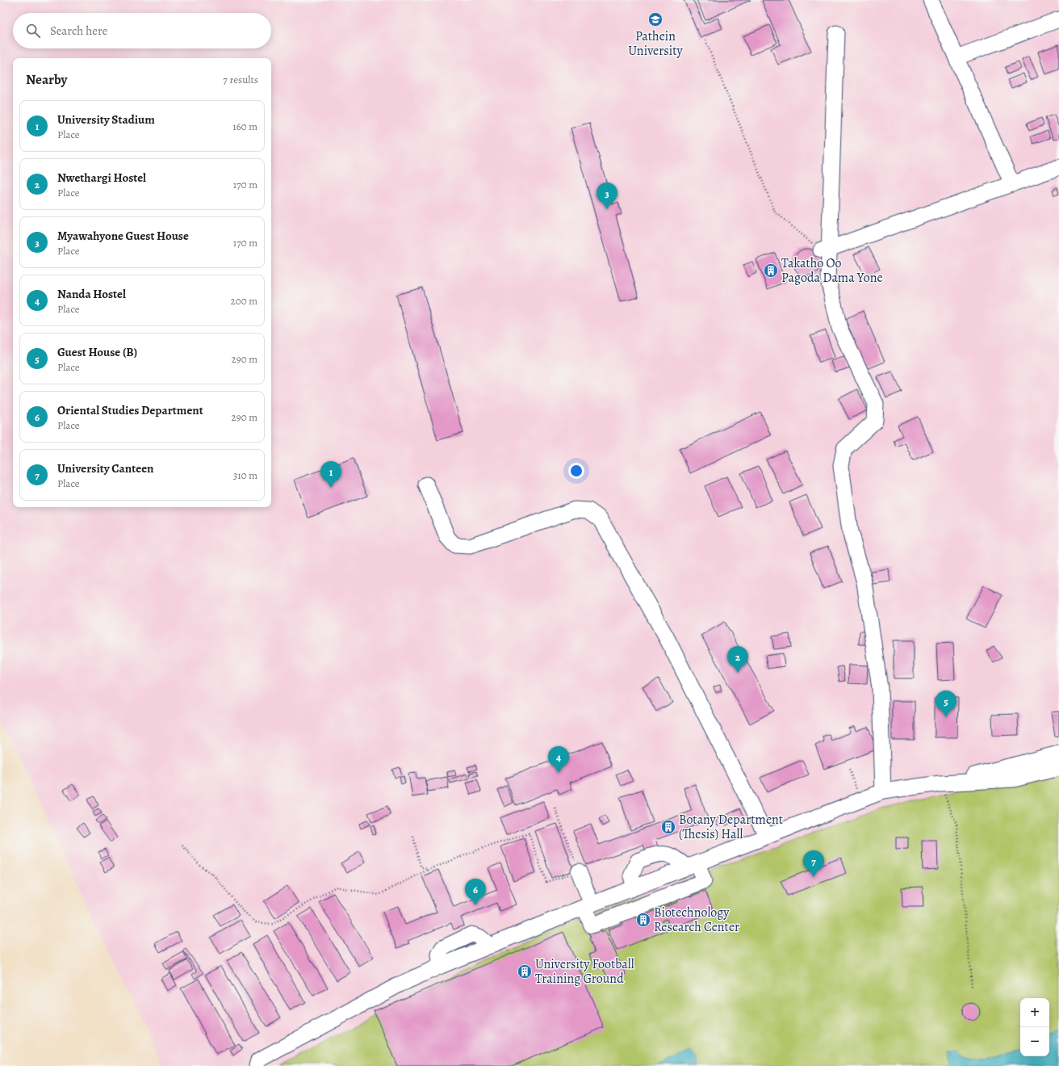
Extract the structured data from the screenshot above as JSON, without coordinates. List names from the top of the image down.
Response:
{
  "places": {
    "school or university": ["Pathein University"],
    "building": [
      "Takatho Oo Pagoda Dama Yone",
      "Botany Department (Thesis) Hall",
      "Biotechnology Research Center",
      "University Football Training Ground"
    ]
  },
  "page": {
    "search": "Search here",
    "heading": ["Nearby", "7 results"],
    "list": [
      {
        "mark": "1",
        "name": "University Stadium",
        "note": "Place",
        "value": "160 m"
      },
      {
        "mark": "2",
        "name": "Nwethargi Hostel",
        "note": "Place",
        "value": "170 m"
      },
      {
        "mark": "3",
        "name": "Myawahyone Guest House",
        "note": "Place",
        "value": "170 m"
      },
      {
        "mark": "4",
        "name": "Nanda Hostel",
        "note": "Place",
        "value": "200 m"
      },
      {
        "mark": "5",
        "name": "Guest House (B)",
        "note": "Place",
        "value": "290 m"
      },
      {
        "mark": "6",
        "name": "Oriental Studies Department",
        "note": "Place",
        "value": "290 m"
      },
      {
        "mark": "7",
        "name": "University Canteen",
        "note": "Place",
        "value": "310 m"
      }
    ],
    "pins": [
      "3",
      "1",
      "2",
      "5",
      "4",
      "7",
      "6"
    ],
    "map_buttons": ["+", "−"]
  }
}
